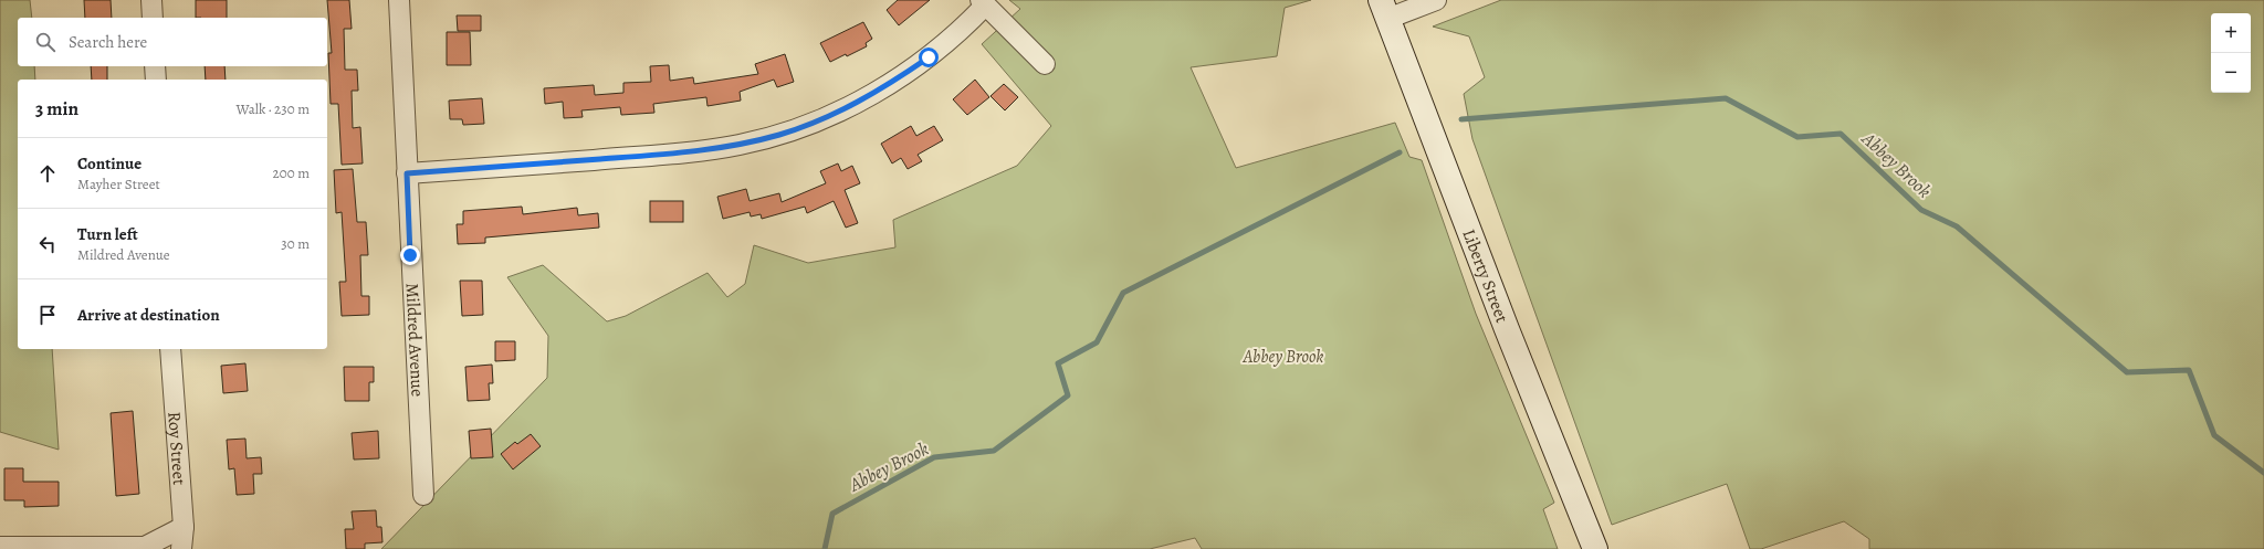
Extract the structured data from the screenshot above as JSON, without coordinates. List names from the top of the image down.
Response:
{
  "streets": {
    "main road": ["Liberty Street"],
    "street": ["Mildred Avenue", "Roy Street"]
  },
  "water": ["Abbey Brook"],
  "parks": ["Abbey Brook"],
  "page": {
    "map_buttons": ["+", "−"],
    "search": "Search here",
    "heading": ["3 min", "Walk · 230 m"],
    "list": [
      ["Continue", "Mayher Street", "200 m"],
      ["Turn left", "Mildred Avenue", "30 m"],
      "Arrive at destination"
    ]
  }
}
